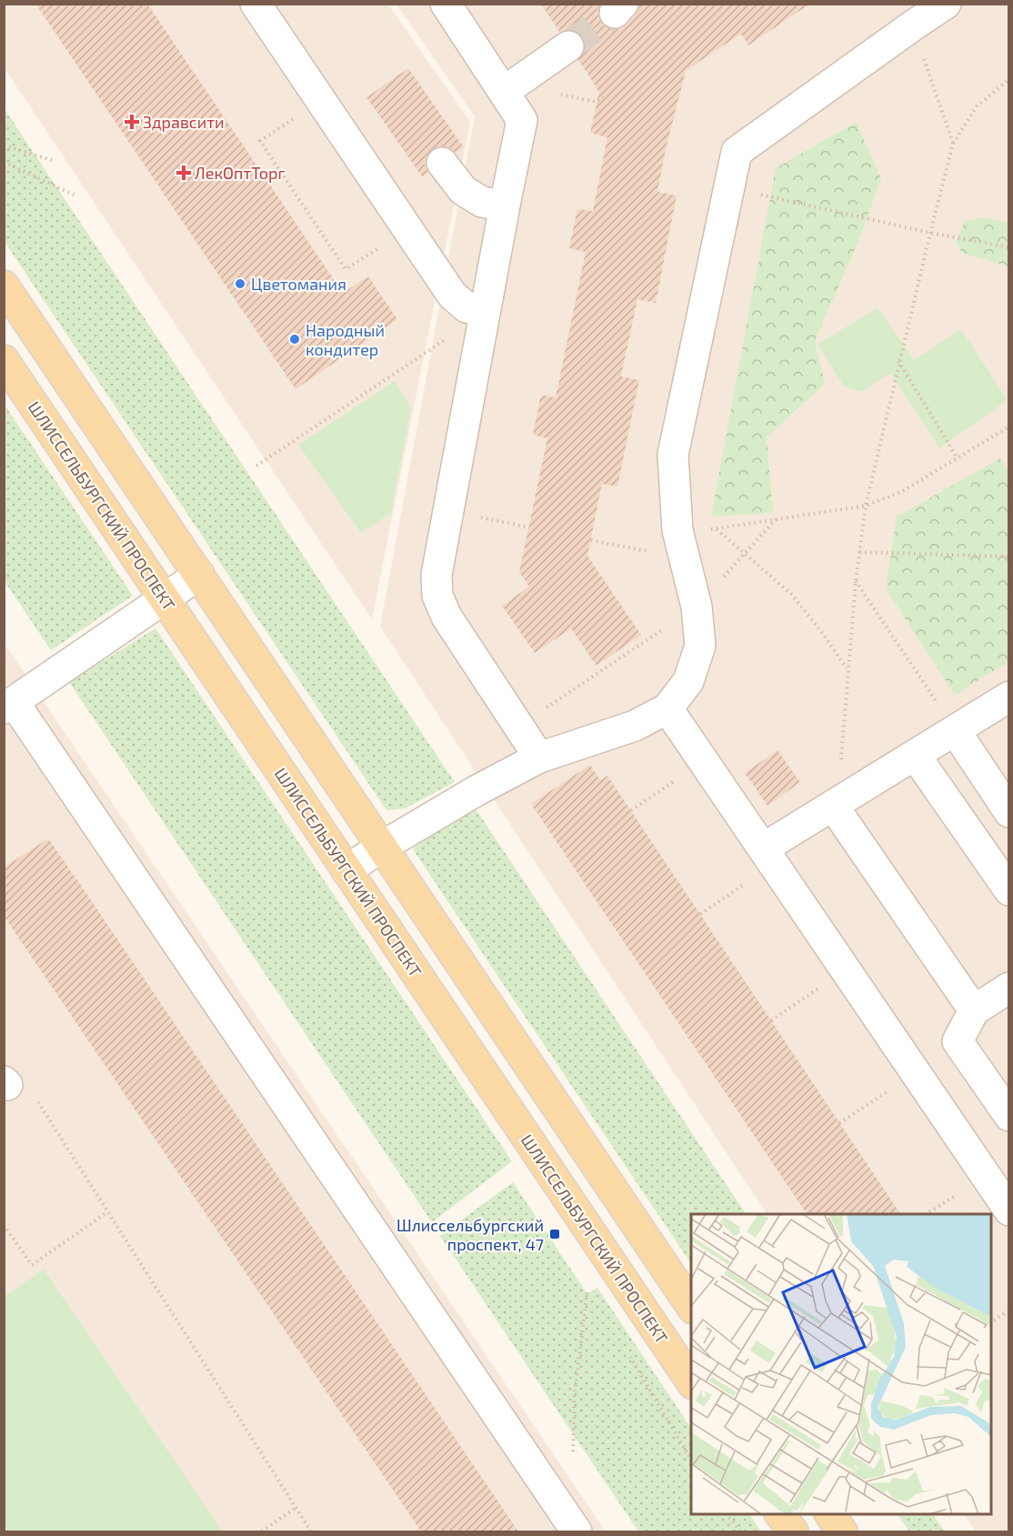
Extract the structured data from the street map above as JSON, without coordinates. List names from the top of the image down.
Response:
{
  "streets": {
    "main road": ["ШЛИССЕЛЬБУРГСКИЙ ПРОСПЕКТ"]
  },
  "places": {
    "health": ["Здравсити", "ЛекОптТорг"],
    "other": ["Цветомания", "Народный кондитер"],
    "transit": ["Шлиссельбургский проспект, 47"]
  }
}
